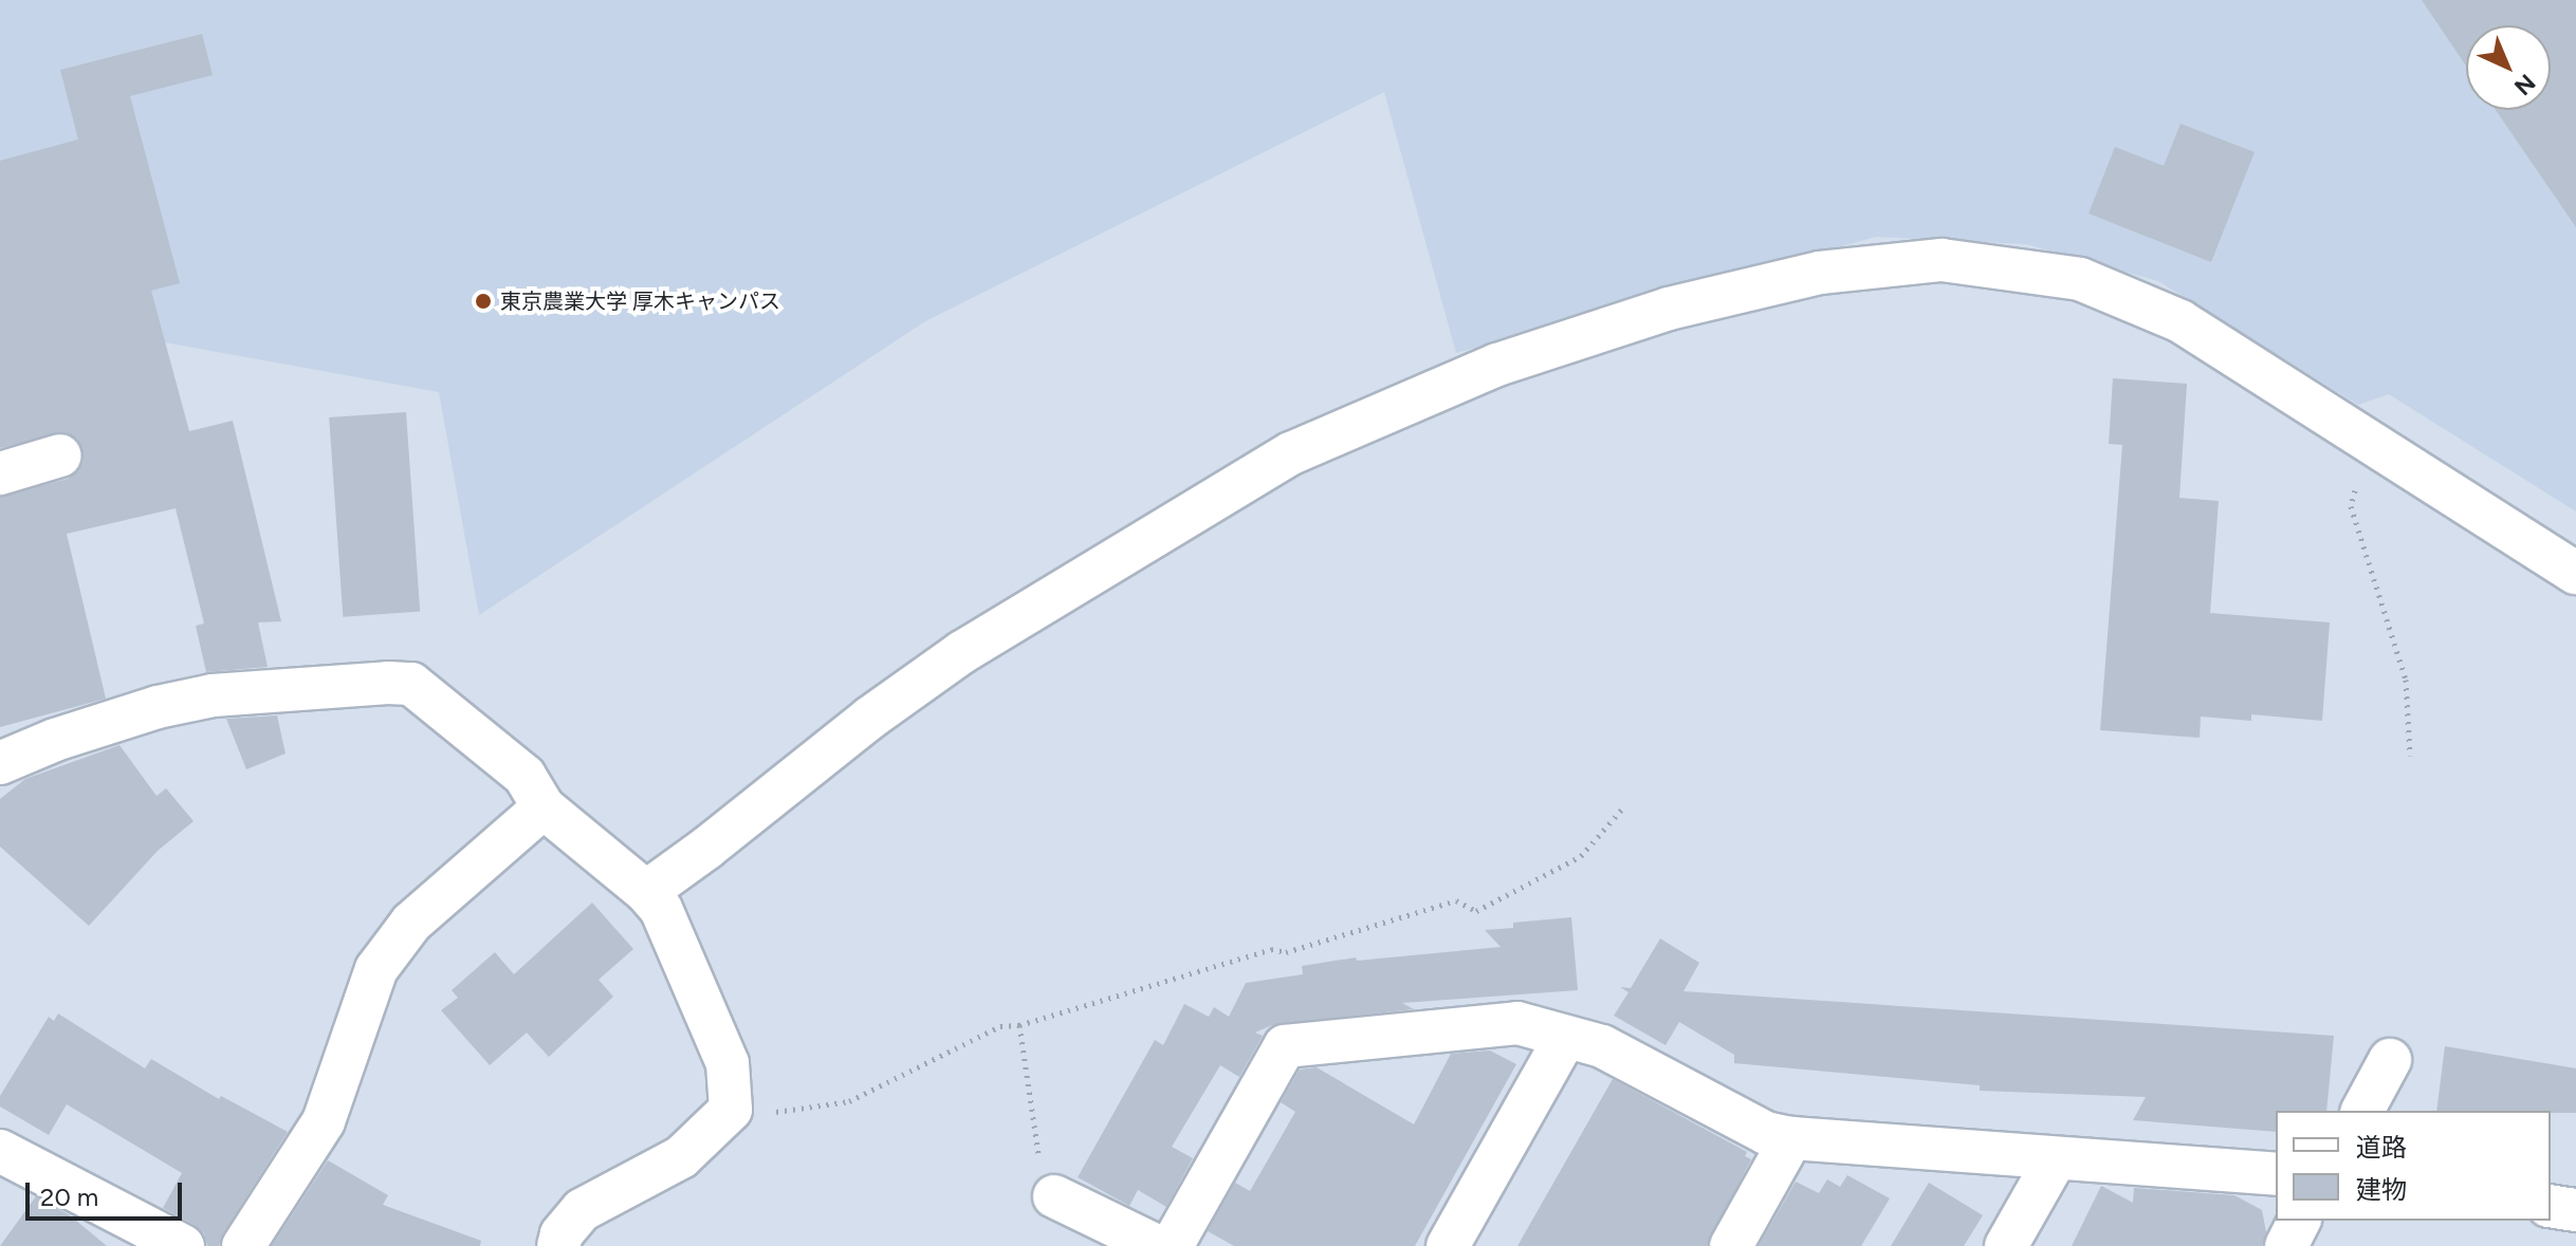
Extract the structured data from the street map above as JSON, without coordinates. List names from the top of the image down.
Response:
{
  "places": ["東京農業大学 厚木キャンパス"],
  "legend": ["道路", "建物"],
  "scale_bar": "20 m",
  "north": "bottom right"
}
